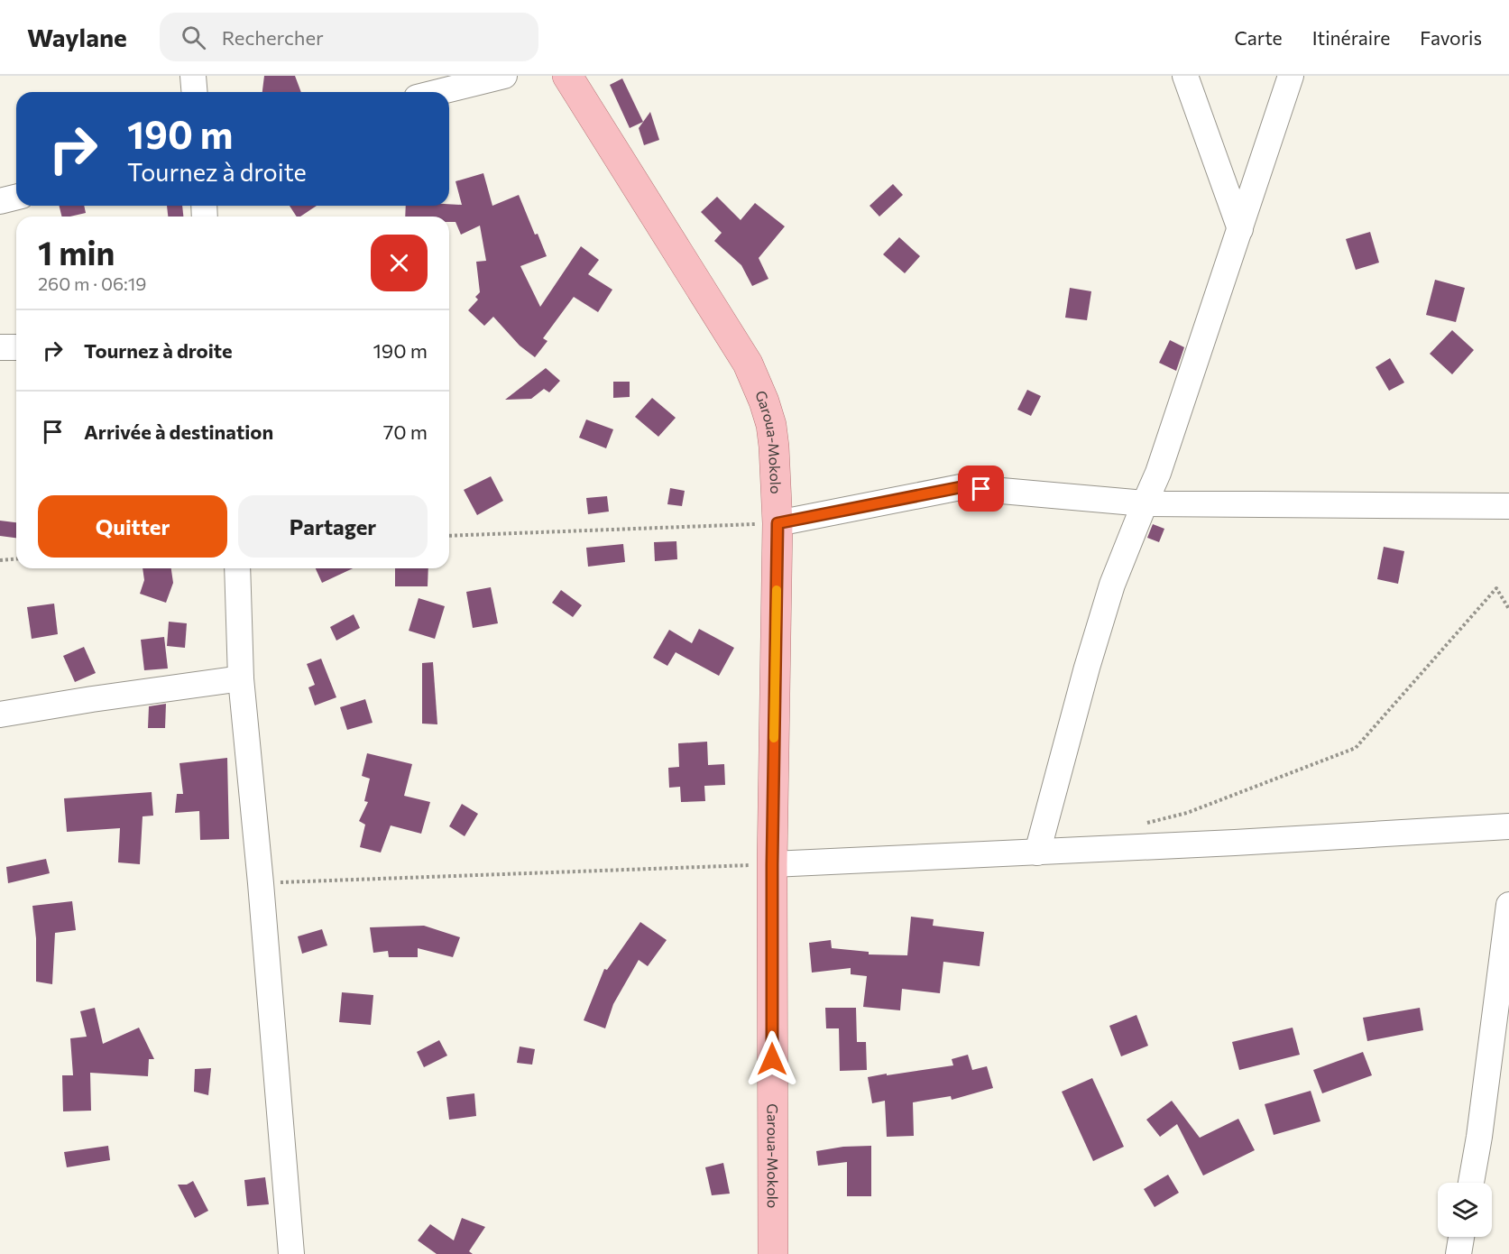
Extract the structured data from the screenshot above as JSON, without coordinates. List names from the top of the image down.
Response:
{
  "streets": {
    "main road": ["Garoua-Mokolo"]
  },
  "page": {
    "header": "Waylane",
    "search": "Rechercher",
    "nav": ["Carte", "Itinéraire", "Favoris"],
    "turn": ["190 m", "Tournez à droite"],
    "heading": ["1 min", "260 m · 06:19"],
    "list": [
      {
        "name": "Tournez à droite",
        "value": "190 m"
      },
      {
        "name": "Arrivée à destination",
        "value": "70 m"
      }
    ],
    "buttons": ["Quitter", "Partager"]
  }
}
